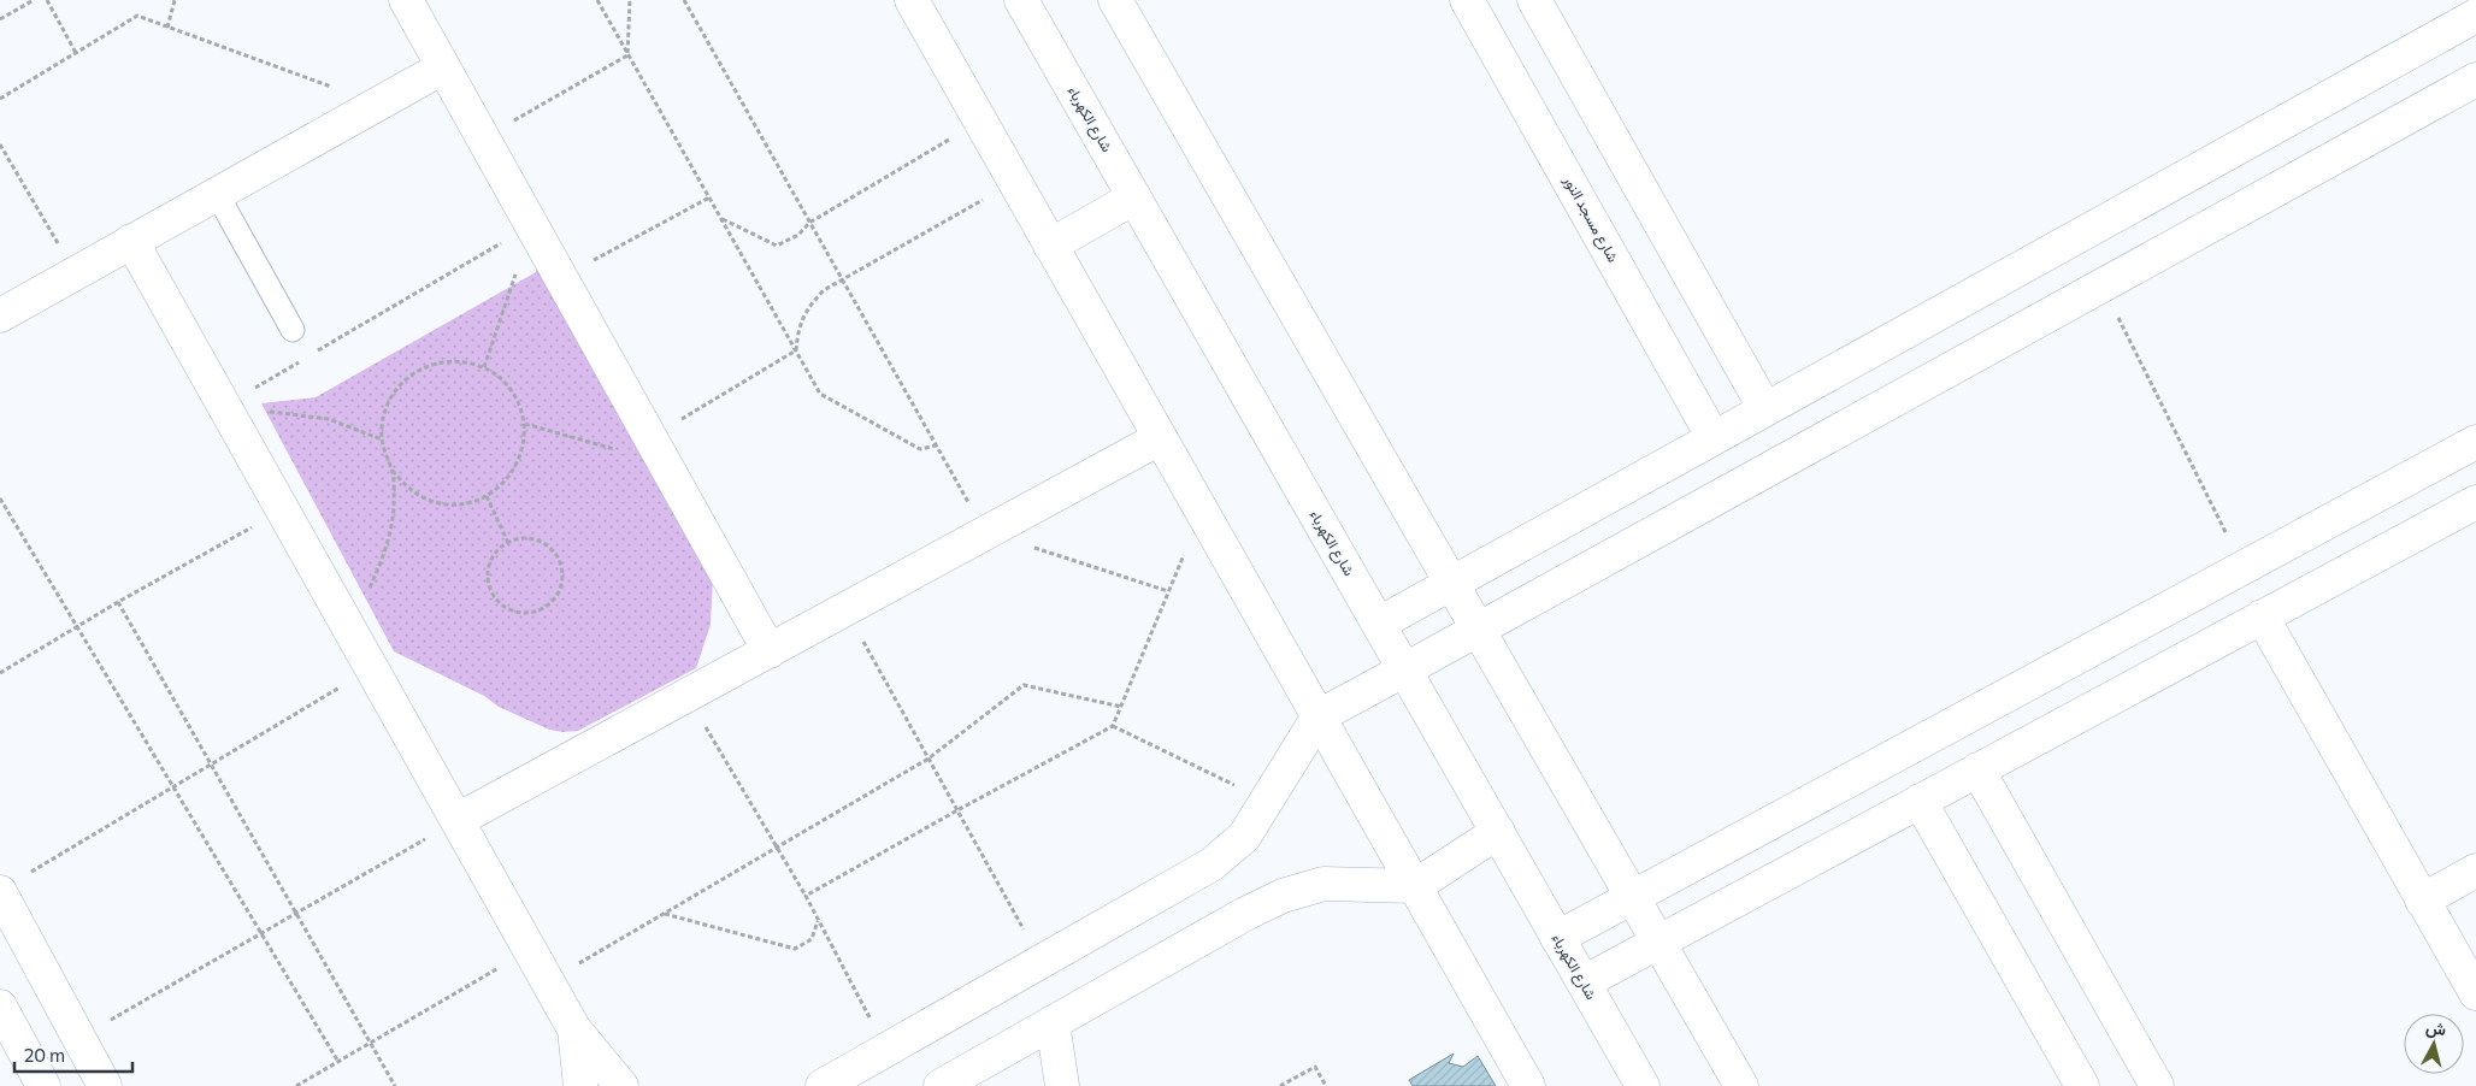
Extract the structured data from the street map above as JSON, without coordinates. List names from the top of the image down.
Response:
{
  "streets": {
    "street": ["شارع الكهرباء", "شارع مسجد النور"]
  },
  "scale_bar": "20 m",
  "north": "top"
}
